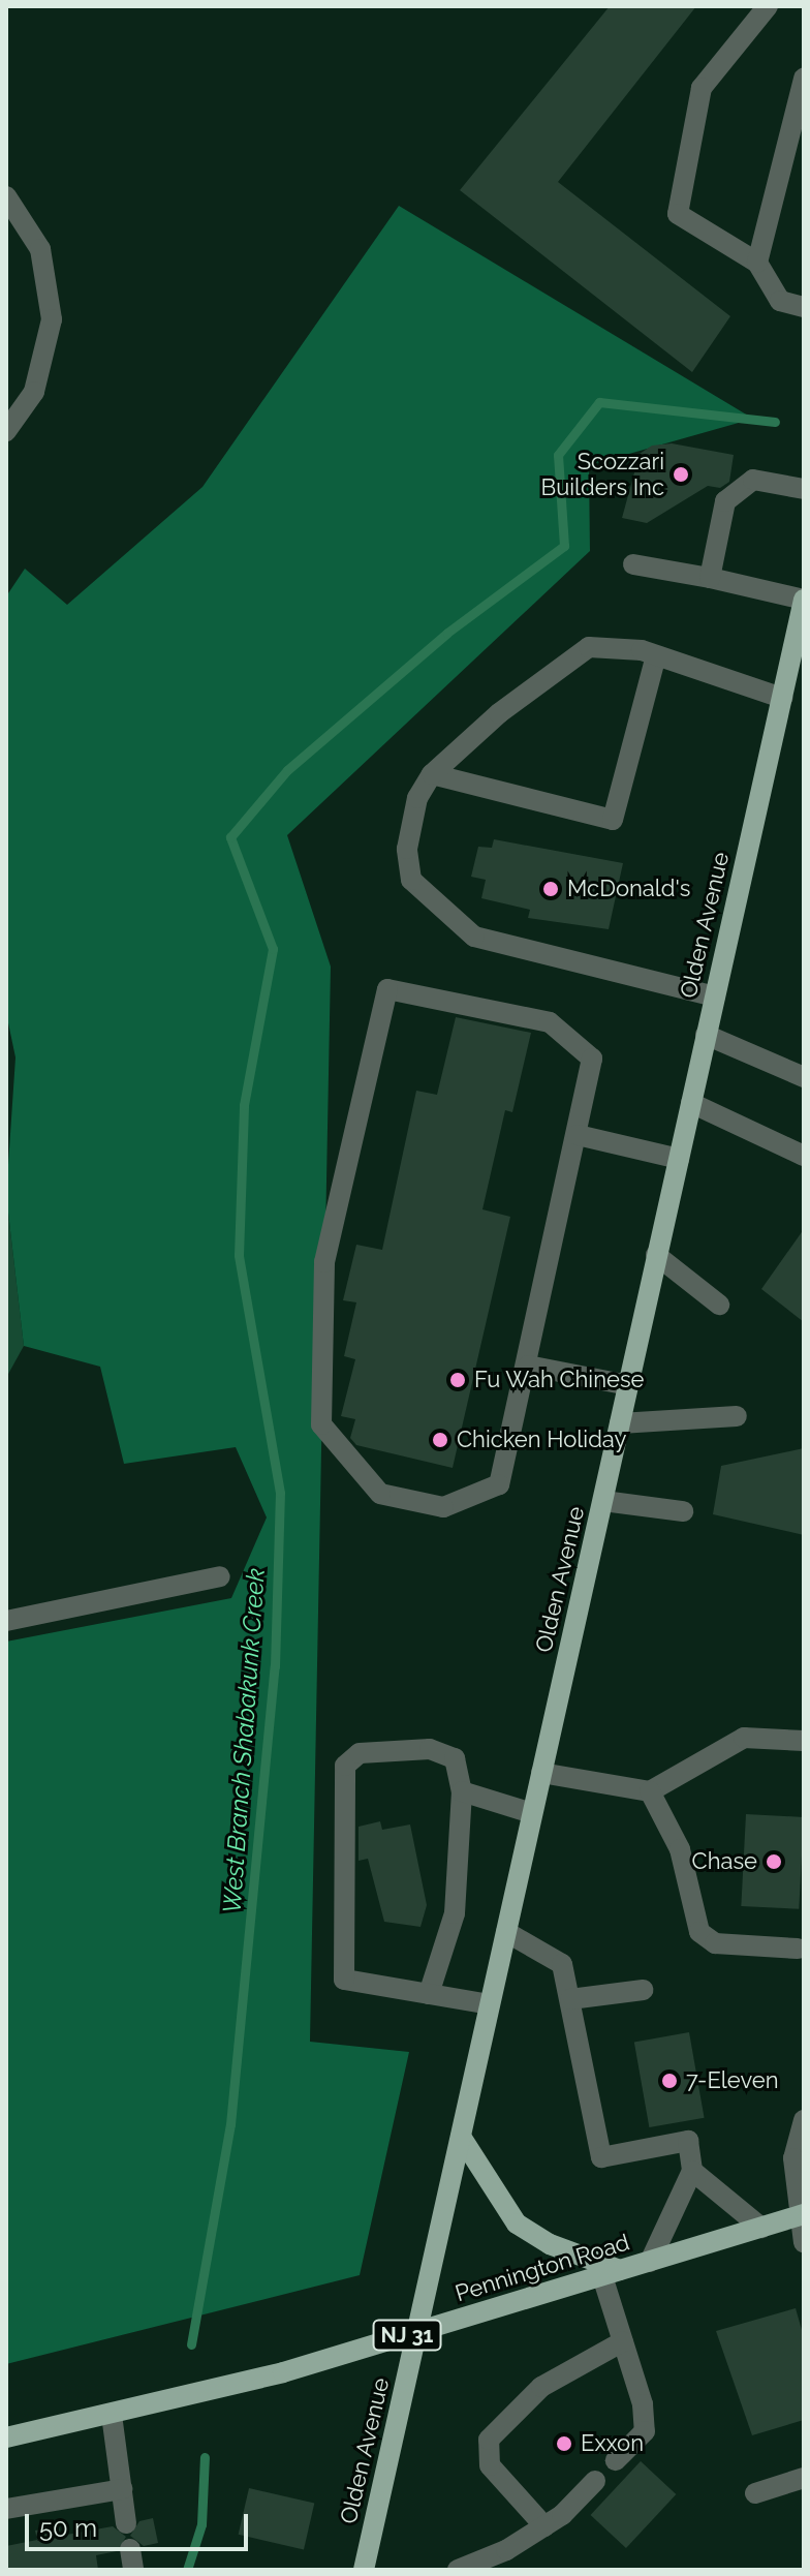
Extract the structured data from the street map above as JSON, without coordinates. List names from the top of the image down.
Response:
{
  "streets": {
    "main road": ["Olden Avenue", "Pennington Road", "NJ 31"]
  },
  "crossings": [
    ["Olden Avenue", "Pennington Road"]
  ],
  "water": ["West Branch Shabakunk Creek"],
  "places": [
    "Scozzari Builders Inc",
    "McDonald's",
    "Fu Wah Chinese",
    "Chicken Holiday",
    "Chase",
    "7-Eleven",
    "Exxon"
  ],
  "scale_bar": "50 m"
}
